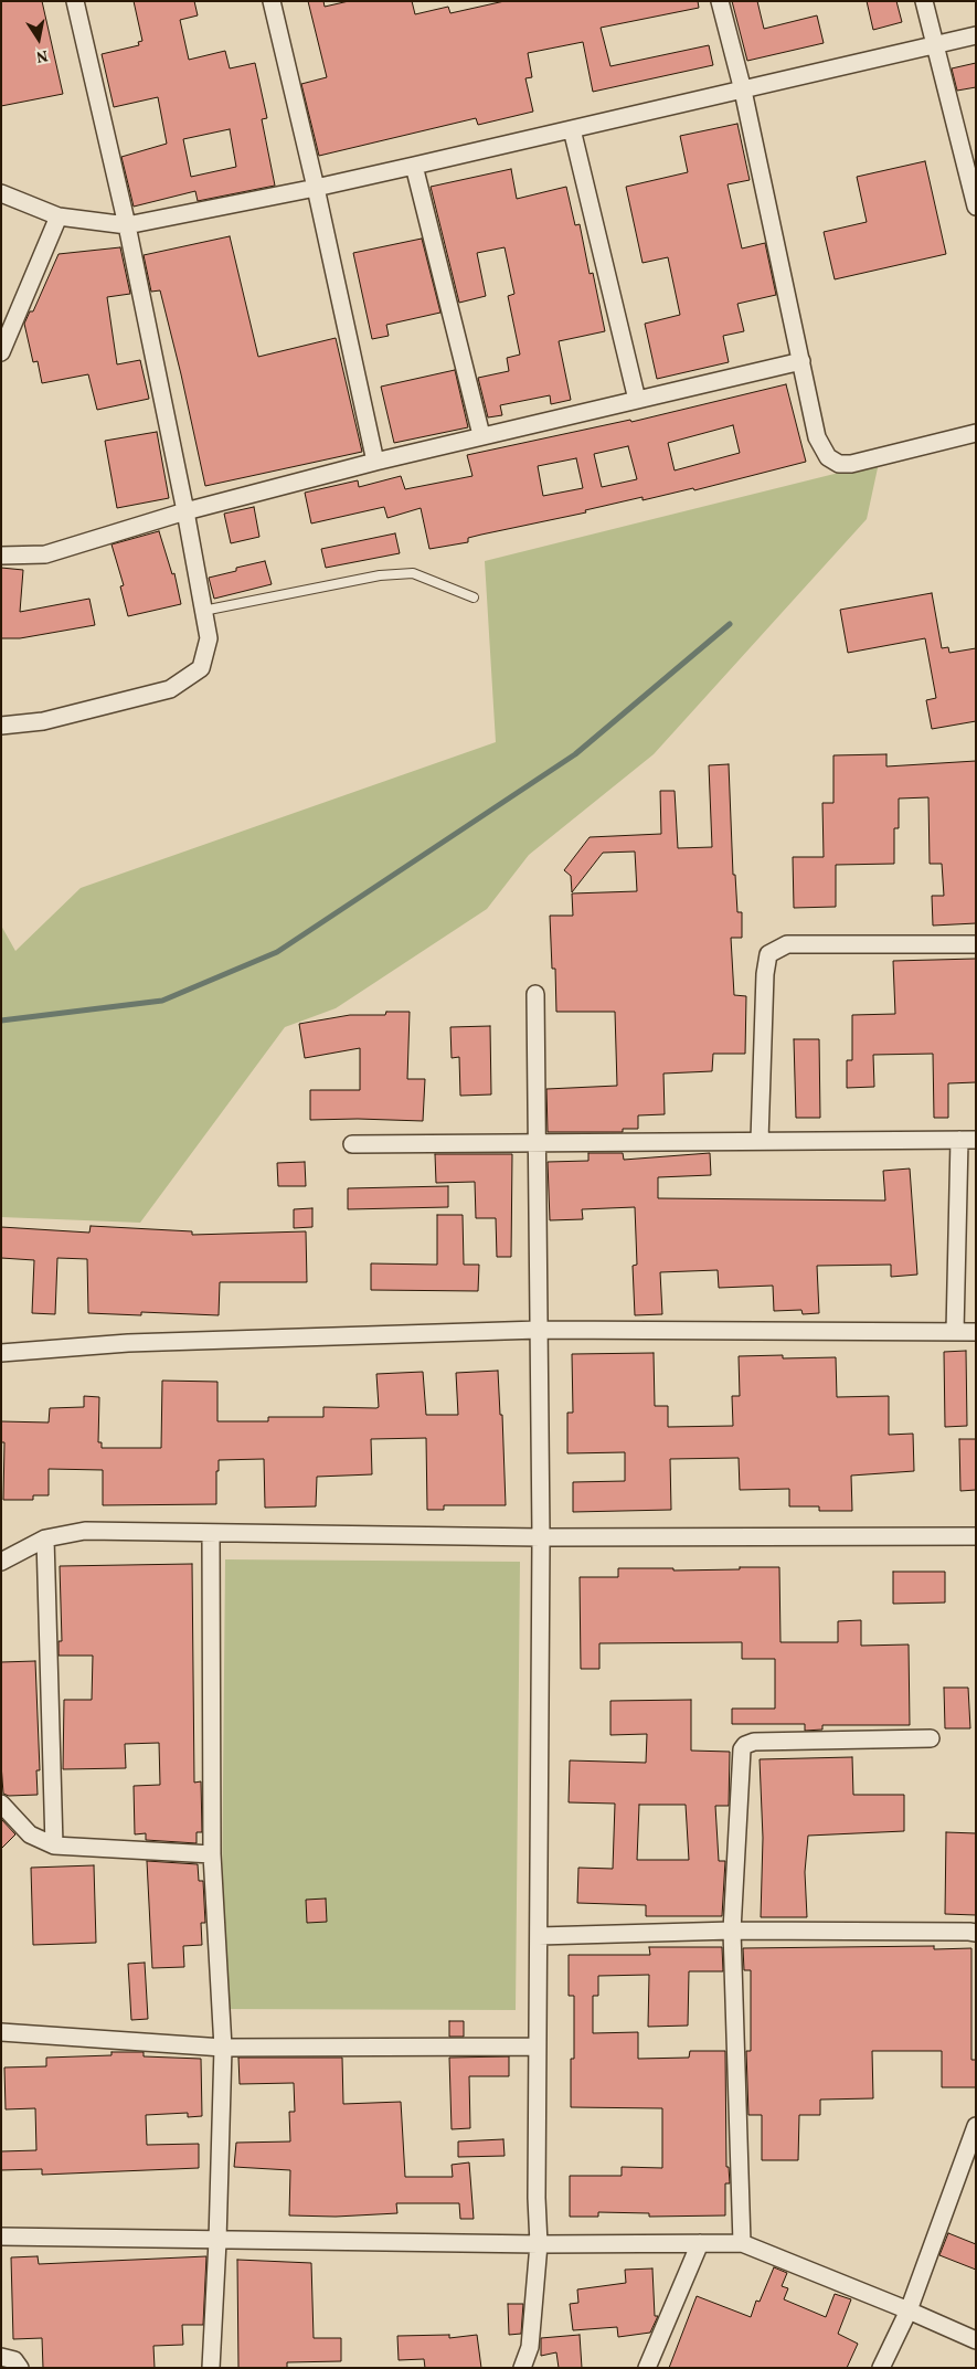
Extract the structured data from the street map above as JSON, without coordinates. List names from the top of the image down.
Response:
{
  "north": "bottom"
}
